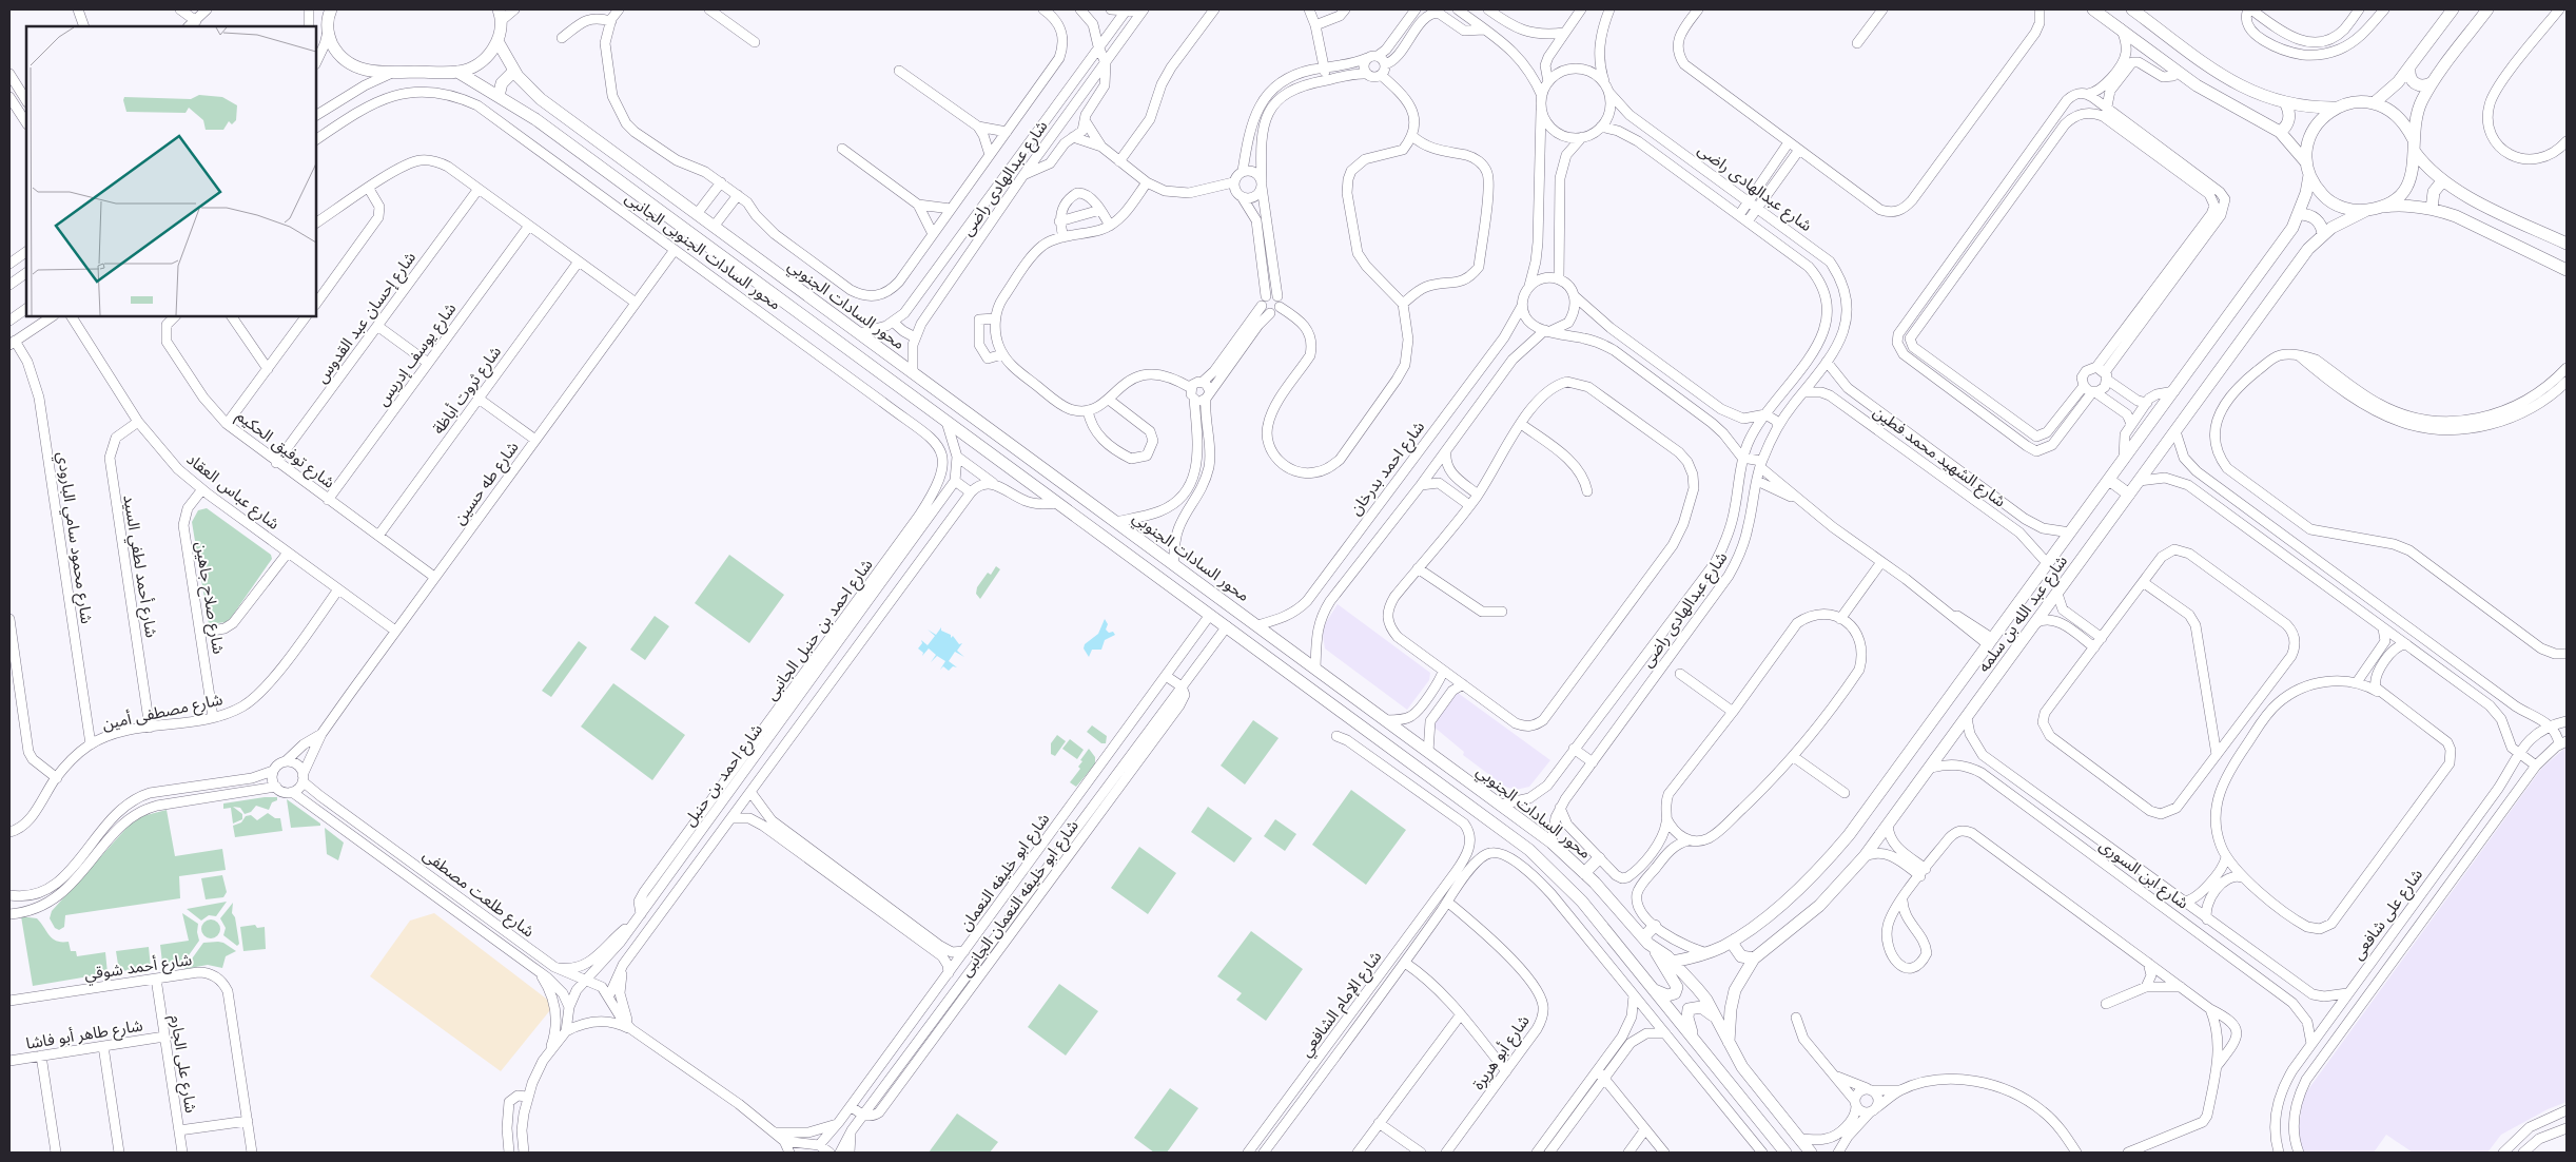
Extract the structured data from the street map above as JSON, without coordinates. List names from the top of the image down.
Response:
{
  "streets": {
    "main road": ["محور السادات الجنوبي", "شارع عبد الله بن سلمه"],
    "street": [
      "شارع عبدالهادى راضى",
      "محور السادات الجنوبى الجانبى",
      "شارع إحسان عبد القدوس",
      "شارع يوسف إدريس",
      "شارع ثروت أباظة",
      "شارع توفيق الحكيم",
      "شارع الشهيد محمد فطين",
      "شارع احمد بدرخان",
      "شارع طه حسين",
      "شارع عباس العقاد",
      "شارع محمود سامي البارودي",
      "شارع أحمد لطفي السيد",
      "شارع صلاح جاهين",
      "شارع احمد بن حنبل الجانبى",
      "شارع مصطفى أمين",
      "شارع احمد بن حنبل",
      "شارع ابو خليفه النعمان",
      "شارع ابن السورى",
      "شارع طلعت مصطفى",
      "شارع ابو خليفه النعمان الجانبى",
      "شارع على شافعى",
      "شارع أحمد شوقي",
      "شارع الإمام الشافعي",
      "شارع طاهر أبو فاشا",
      "شارع أبو هريرة",
      "شارع على الجارم"
    ]
  },
  "crossings": [
    ["شارع عبدالهادى راضى", "محور السادات الجنوبي"],
    ["شارع عبدالهادى راضى", "شارع الشهيد محمد فطين"],
    ["محور السادات الجنوبى الجانبى", "شارع طه حسين"],
    ["محور السادات الجنوبى الجانبى", "شارع احمد بن حنبل الجانبى"],
    ["محور السادات الجنوبي", "شارع احمد بدرخان"],
    ["محور السادات الجنوبي", "شارع عبد الله بن سلمه"],
    ["محور السادات الجنوبي", "شارع ابو خليفه النعمان"],
    ["شارع إحسان عبد القدوس", "شارع توفيق الحكيم"],
    ["شارع يوسف إدريس", "شارع توفيق الحكيم"],
    ["شارع ثروت أباظة", "شارع توفيق الحكيم"],
    ["شارع توفيق الحكيم", "شارع طه حسين"],
    ["شارع الشهيد محمد فطين", "شارع عبد الله بن سلمه"],
    ["شارع طه حسين", "شارع عباس العقاد"],
    ["شارع طه حسين", "شارع طلعت مصطفى"],
    ["شارع عباس العقاد", "شارع أحمد لطفي السيد"],
    ["شارع عباس العقاد", "شارع صلاح جاهين"],
    ["شارع عباس العقاد", "شارع مصطفى أمين"],
    ["شارع محمود سامي البارودي", "شارع مصطفى أمين"],
    ["شارع أحمد لطفي السيد", "شارع مصطفى أمين"],
    ["شارع صلاح جاهين", "شارع مصطفى أمين"],
    ["شارع عبد الله بن سلمه", "شارع ابن السورى"],
    ["شارع احمد بن حنبل الجانبى", "شارع احمد بن حنبل"],
    ["شارع احمد بن حنبل", "شارع طلعت مصطفى"],
    ["شارع ابو خليفه النعمان", "شارع ابو خليفه النعمان الجانبى"],
    ["شارع ابن السورى", "شارع على شافعى"],
    ["شارع أحمد شوقي", "شارع على الجارم"],
    ["شارع الإمام الشافعي", "شارع أبو هريرة"],
    ["شارع طاهر أبو فاشا", "شارع على الجارم"]
  ]
}
